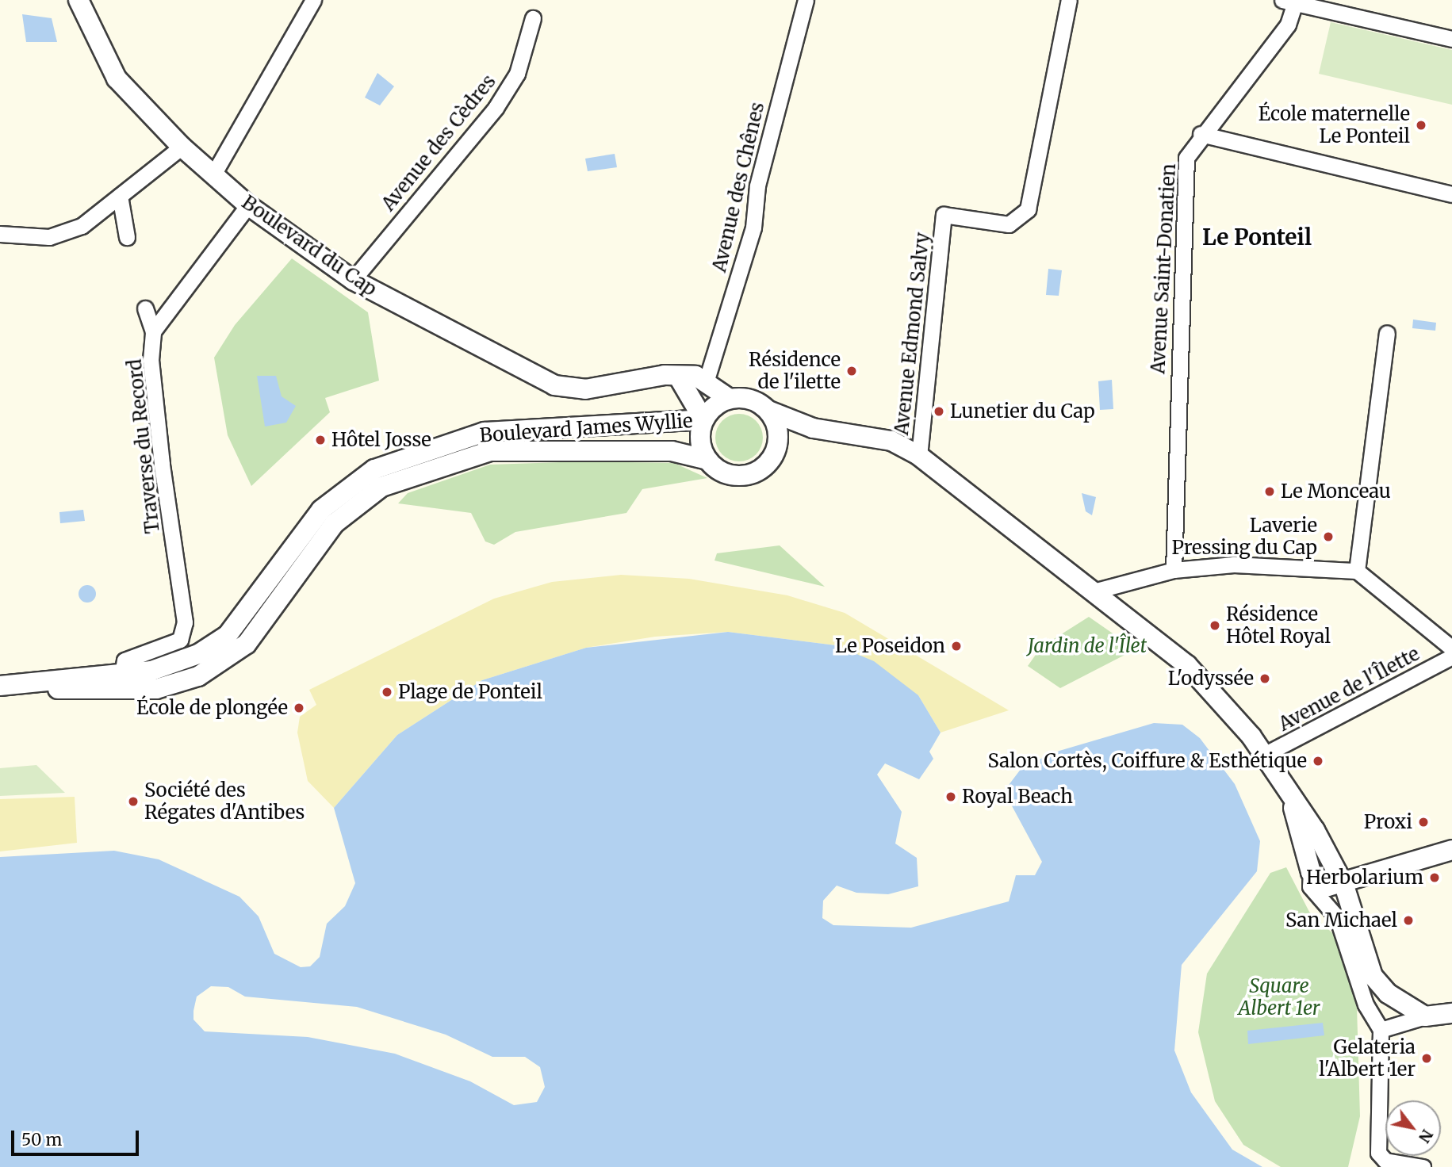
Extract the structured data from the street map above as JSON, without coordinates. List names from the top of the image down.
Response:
{
  "streets": {
    "street": [
      "Avenue des Cèdres",
      "Avenue des Chênes",
      "Boulevard du Cap",
      "Avenue Saint-Donatien",
      "Avenue Edmond Salvy",
      "Boulevard James Wyllie",
      "Traverse du Record",
      "Avenue de l'Îlette"
    ]
  },
  "crossings": [
    ["Avenue des Cèdres", "Boulevard du Cap"],
    ["Avenue des Chênes", "Boulevard du Cap"],
    ["Boulevard du Cap", "Boulevard James Wyllie"],
    ["Boulevard du Cap", "Traverse du Record"],
    ["Boulevard James Wyllie", "Traverse du Record"]
  ],
  "districts": ["Le Ponteil"],
  "parks": ["Jardin de l'Îlet", "Square Albert 1er"],
  "places": [
    "École maternelle Le Ponteil",
    "Résidence de l'ilette",
    "Lunetier du Cap",
    "Hôtel Josse",
    "Le Monceau",
    "Laverie Pressing du Cap",
    "Résidence Hôtel Royal",
    "Le Poseidon",
    "L'odyssée",
    "Plage de Ponteil",
    "École de plongée",
    "Salon Cortès, Coiffure & Esthétique",
    "Royal Beach",
    "Société des Régates d'Antibes",
    "Proxi",
    "Herbolarium",
    "San Michael",
    "Gelateria l'Albert 1er"
  ],
  "scale_bar": "50 m",
  "north": "bottom right"
}
